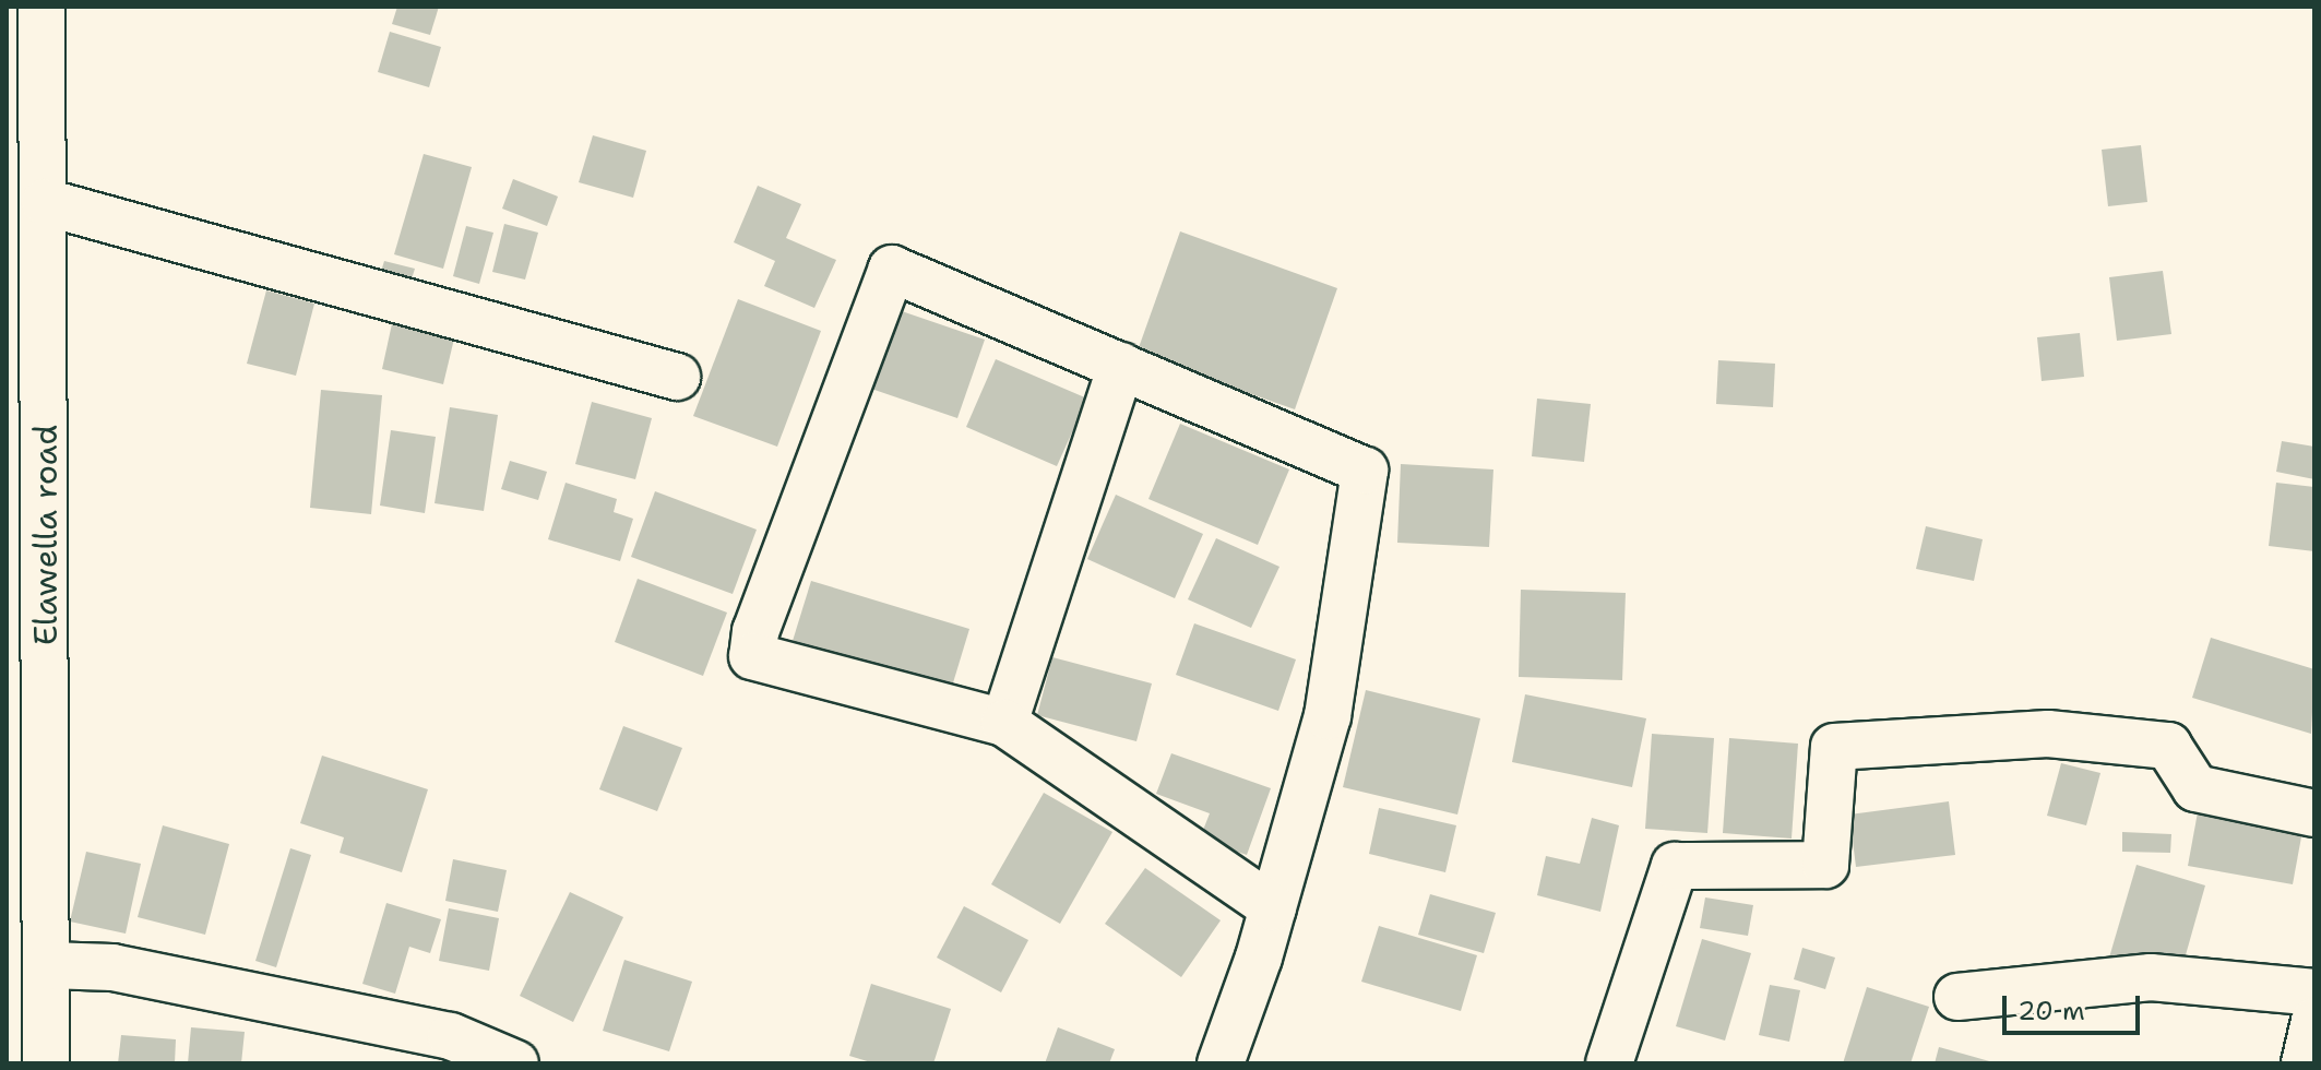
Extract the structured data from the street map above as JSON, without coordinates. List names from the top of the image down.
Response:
{
  "streets": {
    "street": ["Elawella road"]
  },
  "scale_bar": "20 m"
}
